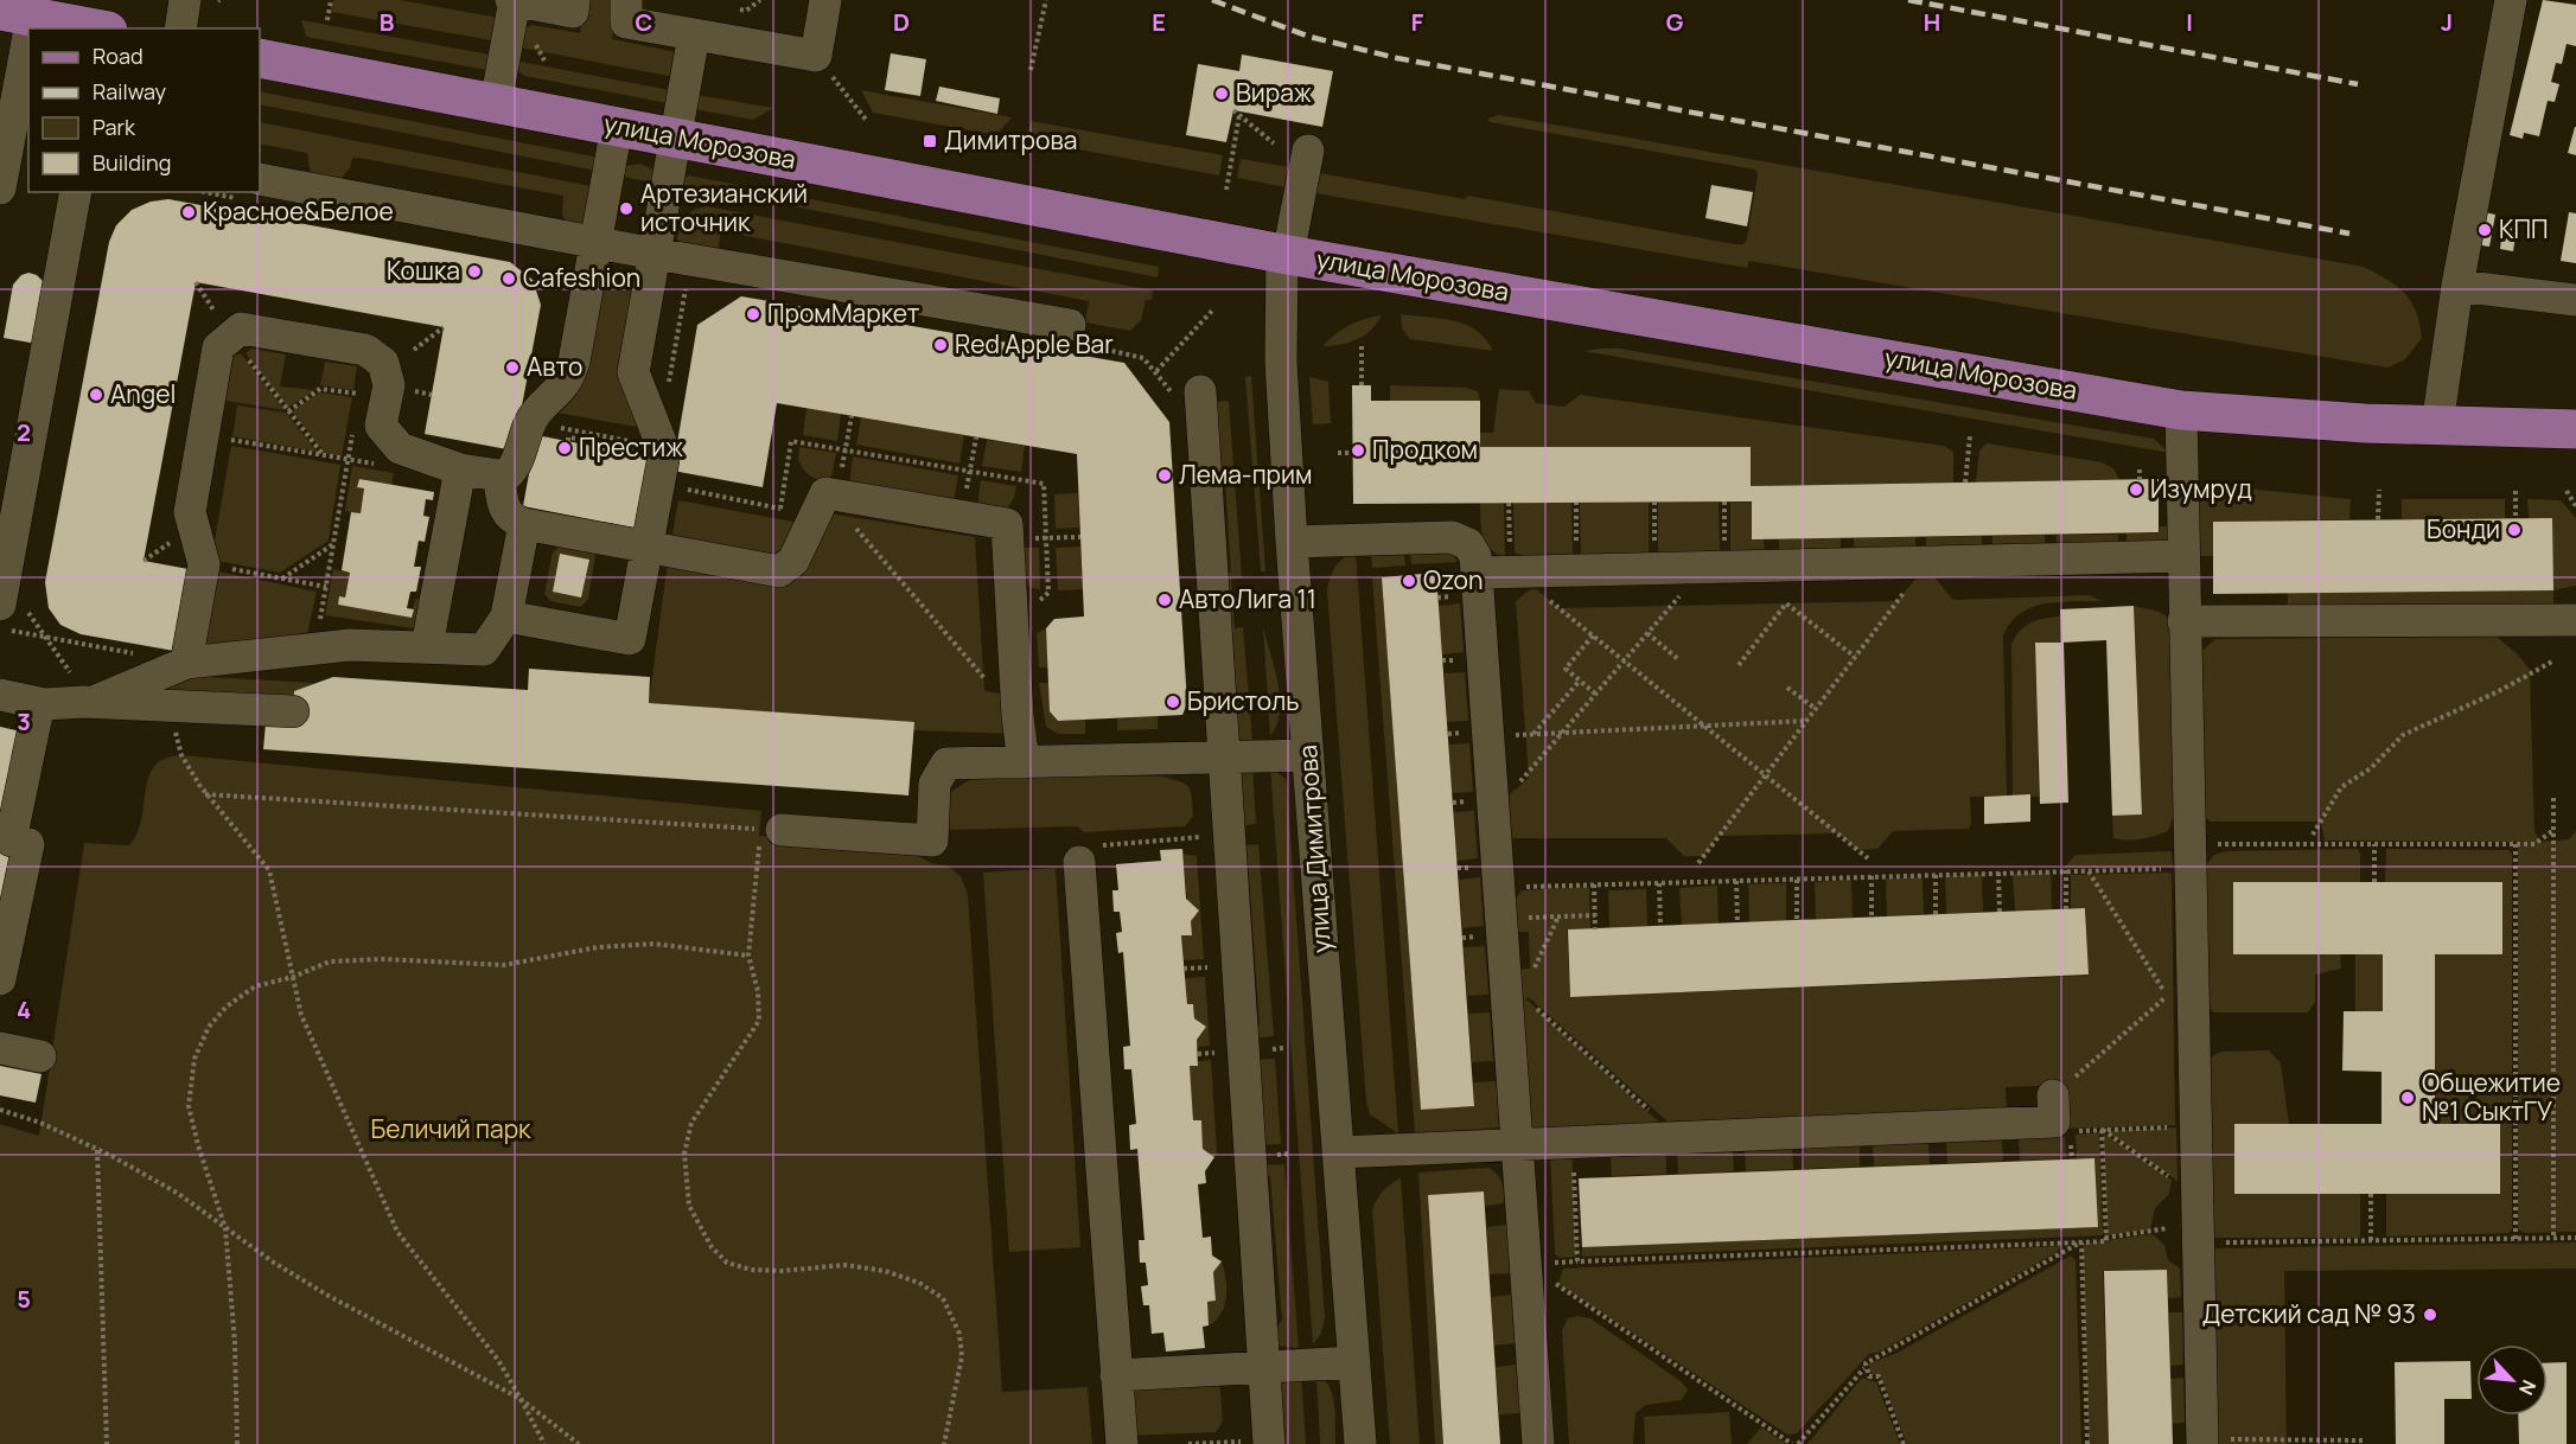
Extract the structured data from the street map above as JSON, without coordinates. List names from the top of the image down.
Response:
{
  "streets": {
    "main road": ["улица Морозова"],
    "street": ["улица Димитрова"]
  },
  "crossings": [
    ["улица Морозова", "улица Димитрова"]
  ],
  "parks": ["Беличий парк"],
  "places": {
    "other": [
      "Вираж",
      "Артезианский источник",
      "Красное&Белое",
      "КПП",
      "Кошка",
      "Cafeshion",
      "ПромМаркет",
      "Red Apple Bar",
      "Авто",
      "Angel",
      "Престиж",
      "Продком",
      "Лема-прим",
      "Изумруд",
      "Бонди",
      "Ozon",
      "АвтоЛига 11",
      "Бристоль",
      "Общежитие №1 СыктГУ",
      "Детский сад № 93"
    ],
    "transit": ["Димитрова"]
  },
  "legend": [
    "Road",
    "Railway",
    "Park",
    "Building"
  ],
  "north": "bottom right",
  "grid": {
    "columns": [
      "B",
      "C",
      "D",
      "E",
      "F",
      "G",
      "H",
      "I",
      "J"
    ],
    "rows": [
      "2",
      "3",
      "4",
      "5"
    ]
  }
}
